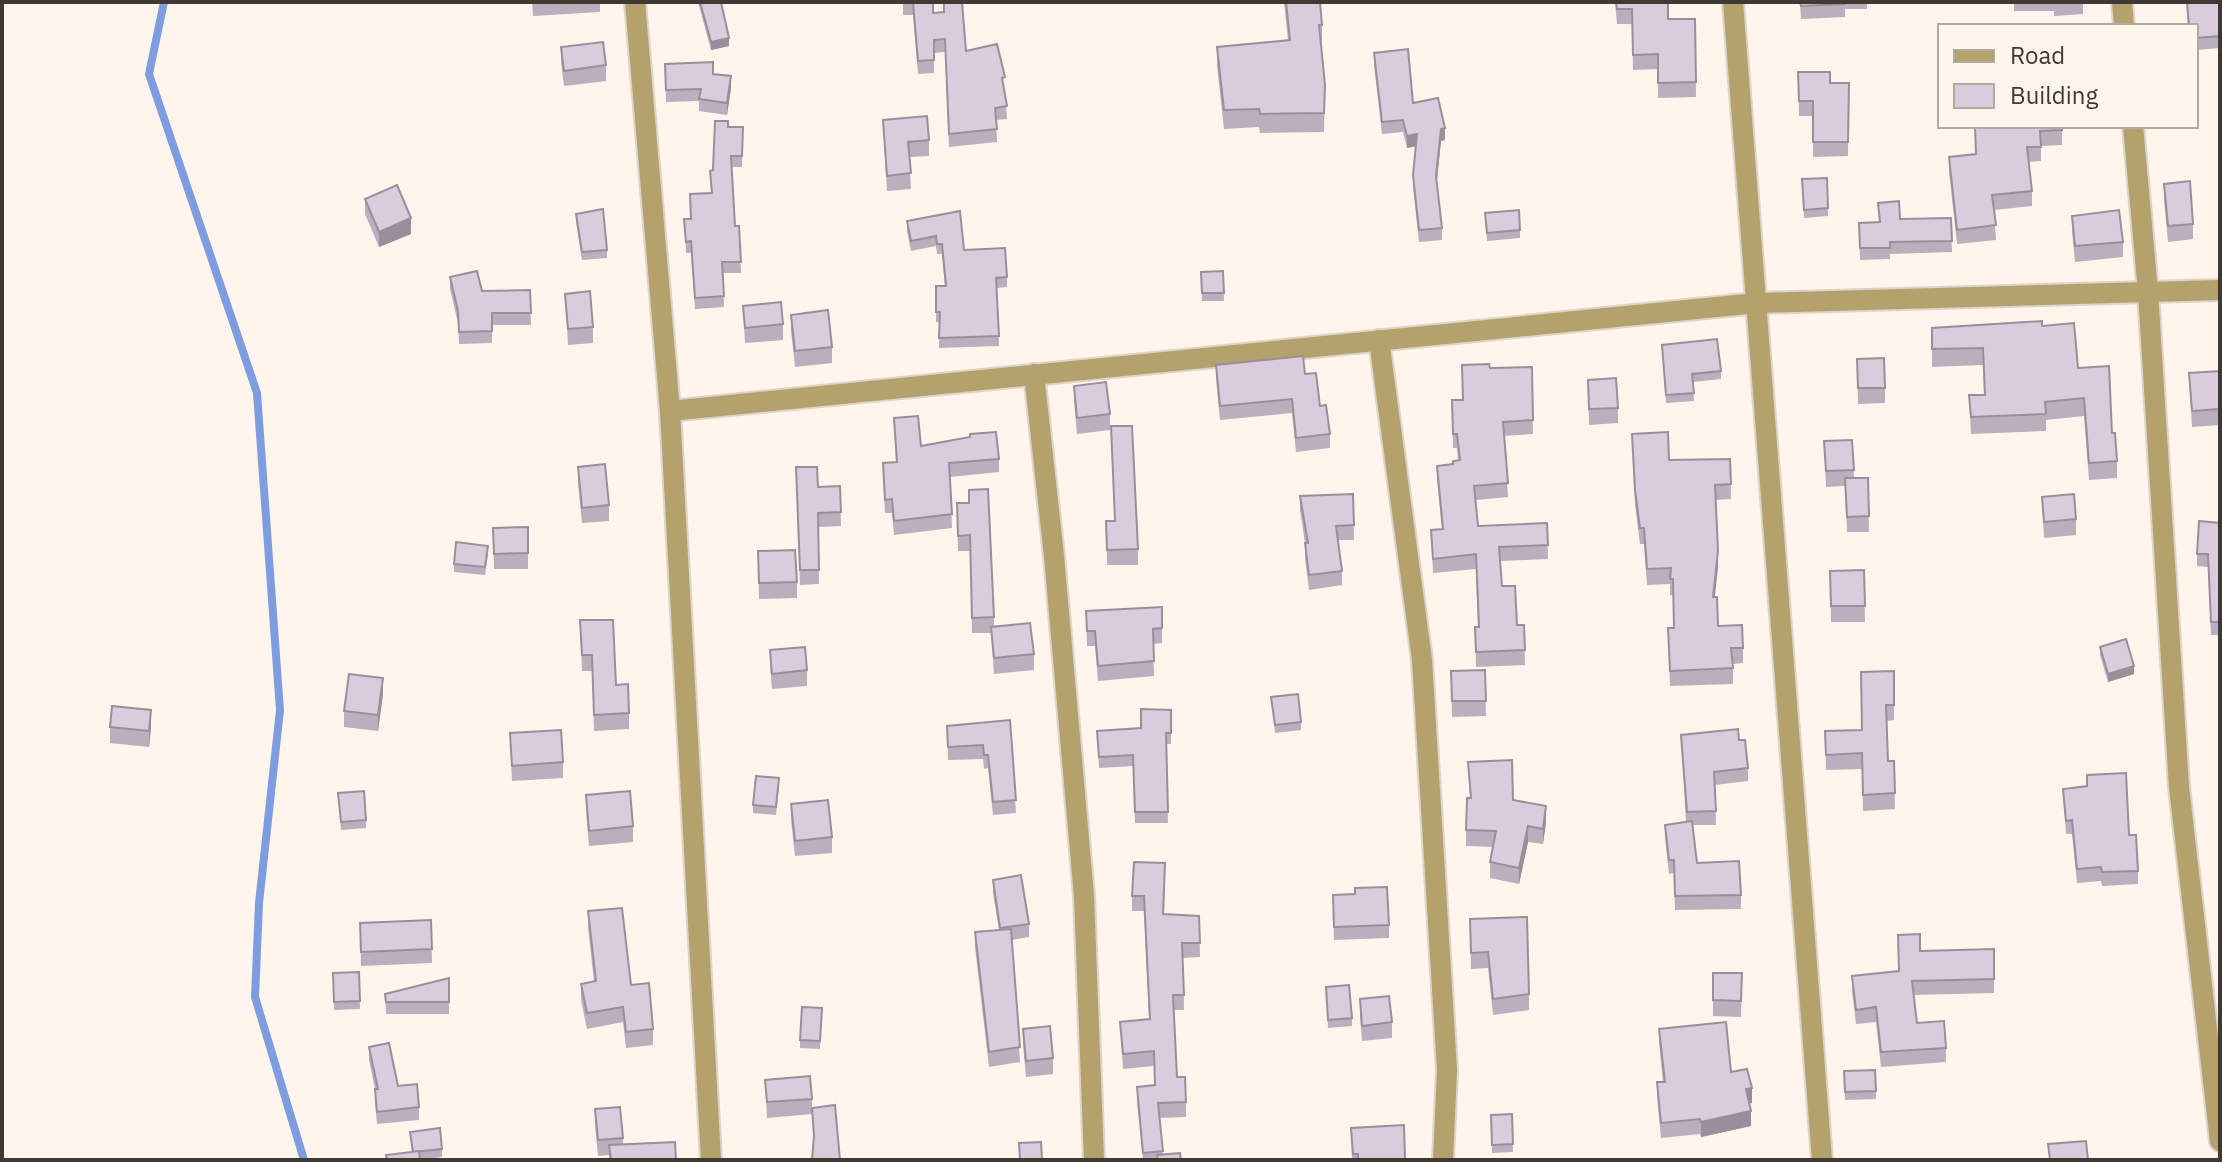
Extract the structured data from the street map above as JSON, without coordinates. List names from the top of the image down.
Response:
{
  "legend": ["Road", "Building"]
}
